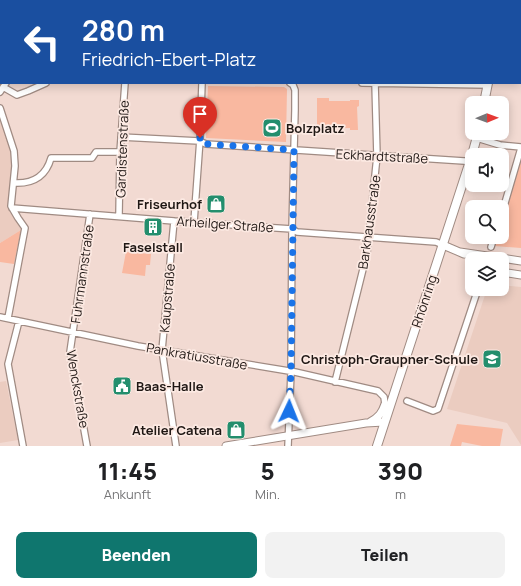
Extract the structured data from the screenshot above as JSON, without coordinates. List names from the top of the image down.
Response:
{
  "streets": {
    "main road": ["Rhönring"],
    "street": [
      "Gardistenstraße",
      "Eckhardtstraße",
      "Barkhausstraße",
      "Arheilger Straße",
      "Fuhrmannstraße",
      "Kaupstraße",
      "Pankratiusstraße",
      "Wenckstraße"
    ]
  },
  "crossings": [
    ["Gardistenstraße", "Arheilger Straße"],
    ["Eckhardtstraße", "Barkhausstraße"],
    ["Barkhausstraße", "Arheilger Straße"],
    ["Barkhausstraße", "Pankratiusstraße"],
    ["Arheilger Straße", "Fuhrmannstraße"],
    ["Arheilger Straße", "Kaupstraße"],
    ["Arheilger Straße", "Rhönring"],
    ["Fuhrmannstraße", "Pankratiusstraße"],
    ["Fuhrmannstraße", "Wenckstraße"],
    ["Kaupstraße", "Pankratiusstraße"],
    ["Pankratiusstraße", "Wenckstraße"]
  ],
  "places": {
    "sports": ["Bolzplatz"],
    "shop": ["Friseurhof", "Atelier Catena"],
    "building": ["Faselstall"],
    "school or university": ["Christoph-Graupner-Schule"],
    "public building": ["Baas-Halle"]
  },
  "north": "right",
  "page": {
    "turn": ["280 m", "Friedrich-Ebert-Platz"],
    "eta": [
      "11:45",
      "Ankunft",
      "5",
      "Min.",
      "390",
      "m"
    ],
    "buttons": ["Beenden", "Teilen"]
  }
}
